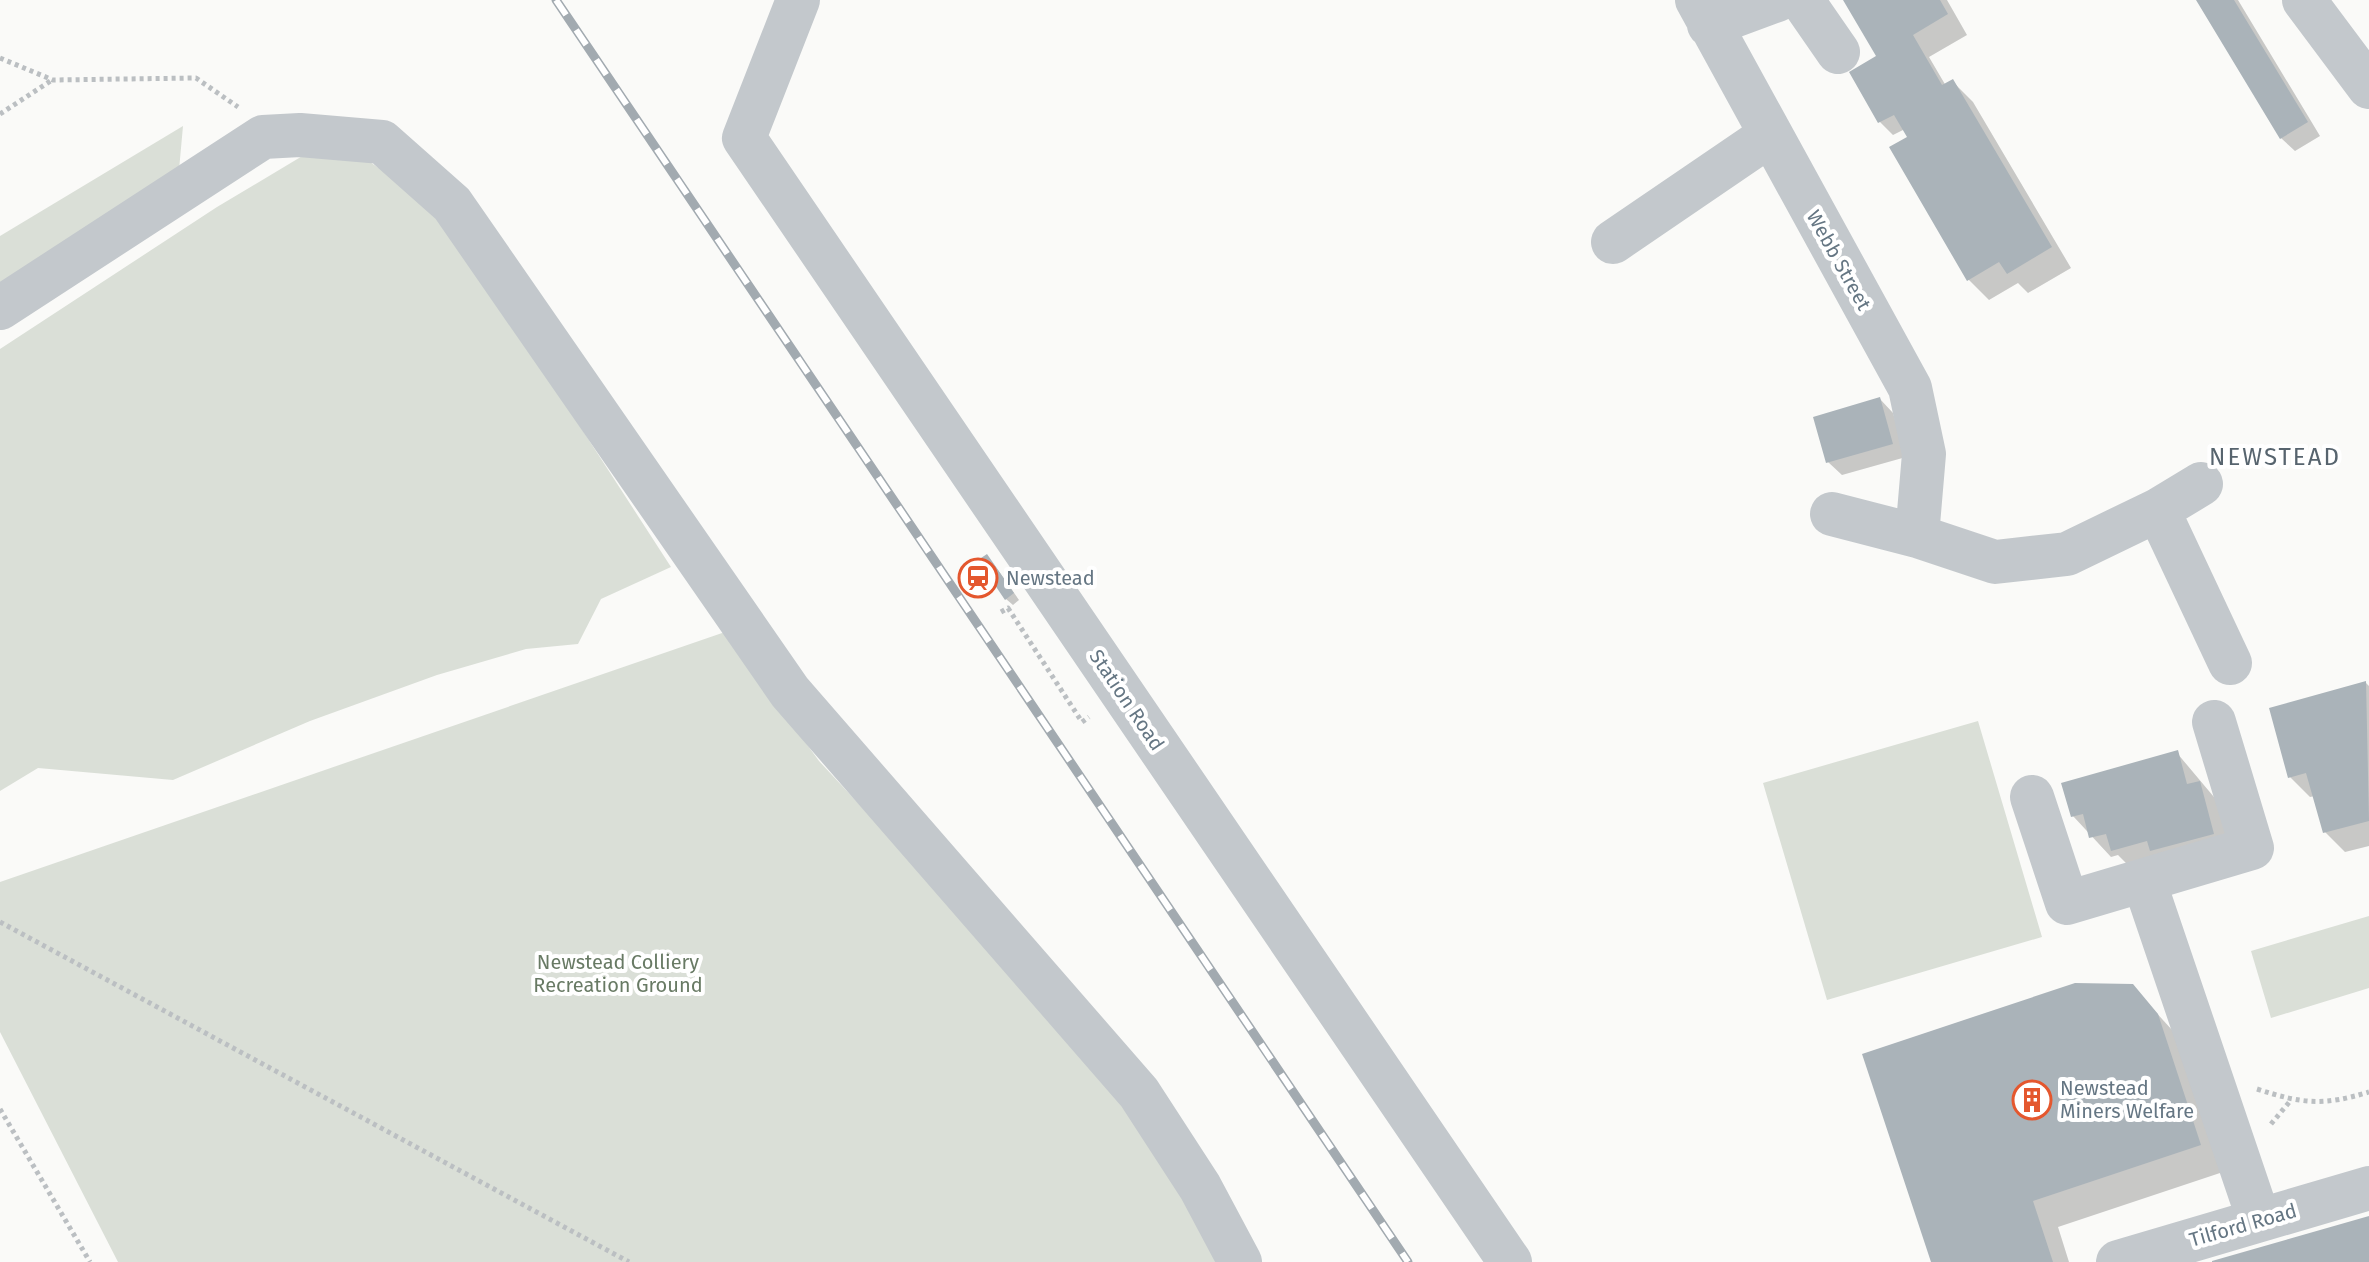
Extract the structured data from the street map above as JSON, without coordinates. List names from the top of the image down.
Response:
{
  "streets": {
    "street": ["Webb Street", "Station Road", "Tilford Road"]
  },
  "districts": ["NEWSTEAD"],
  "parks": ["Newstead Colliery Recreation Ground"],
  "places": {
    "station": ["Newstead"],
    "building": ["Newstead Miners Welfare"]
  }
}
